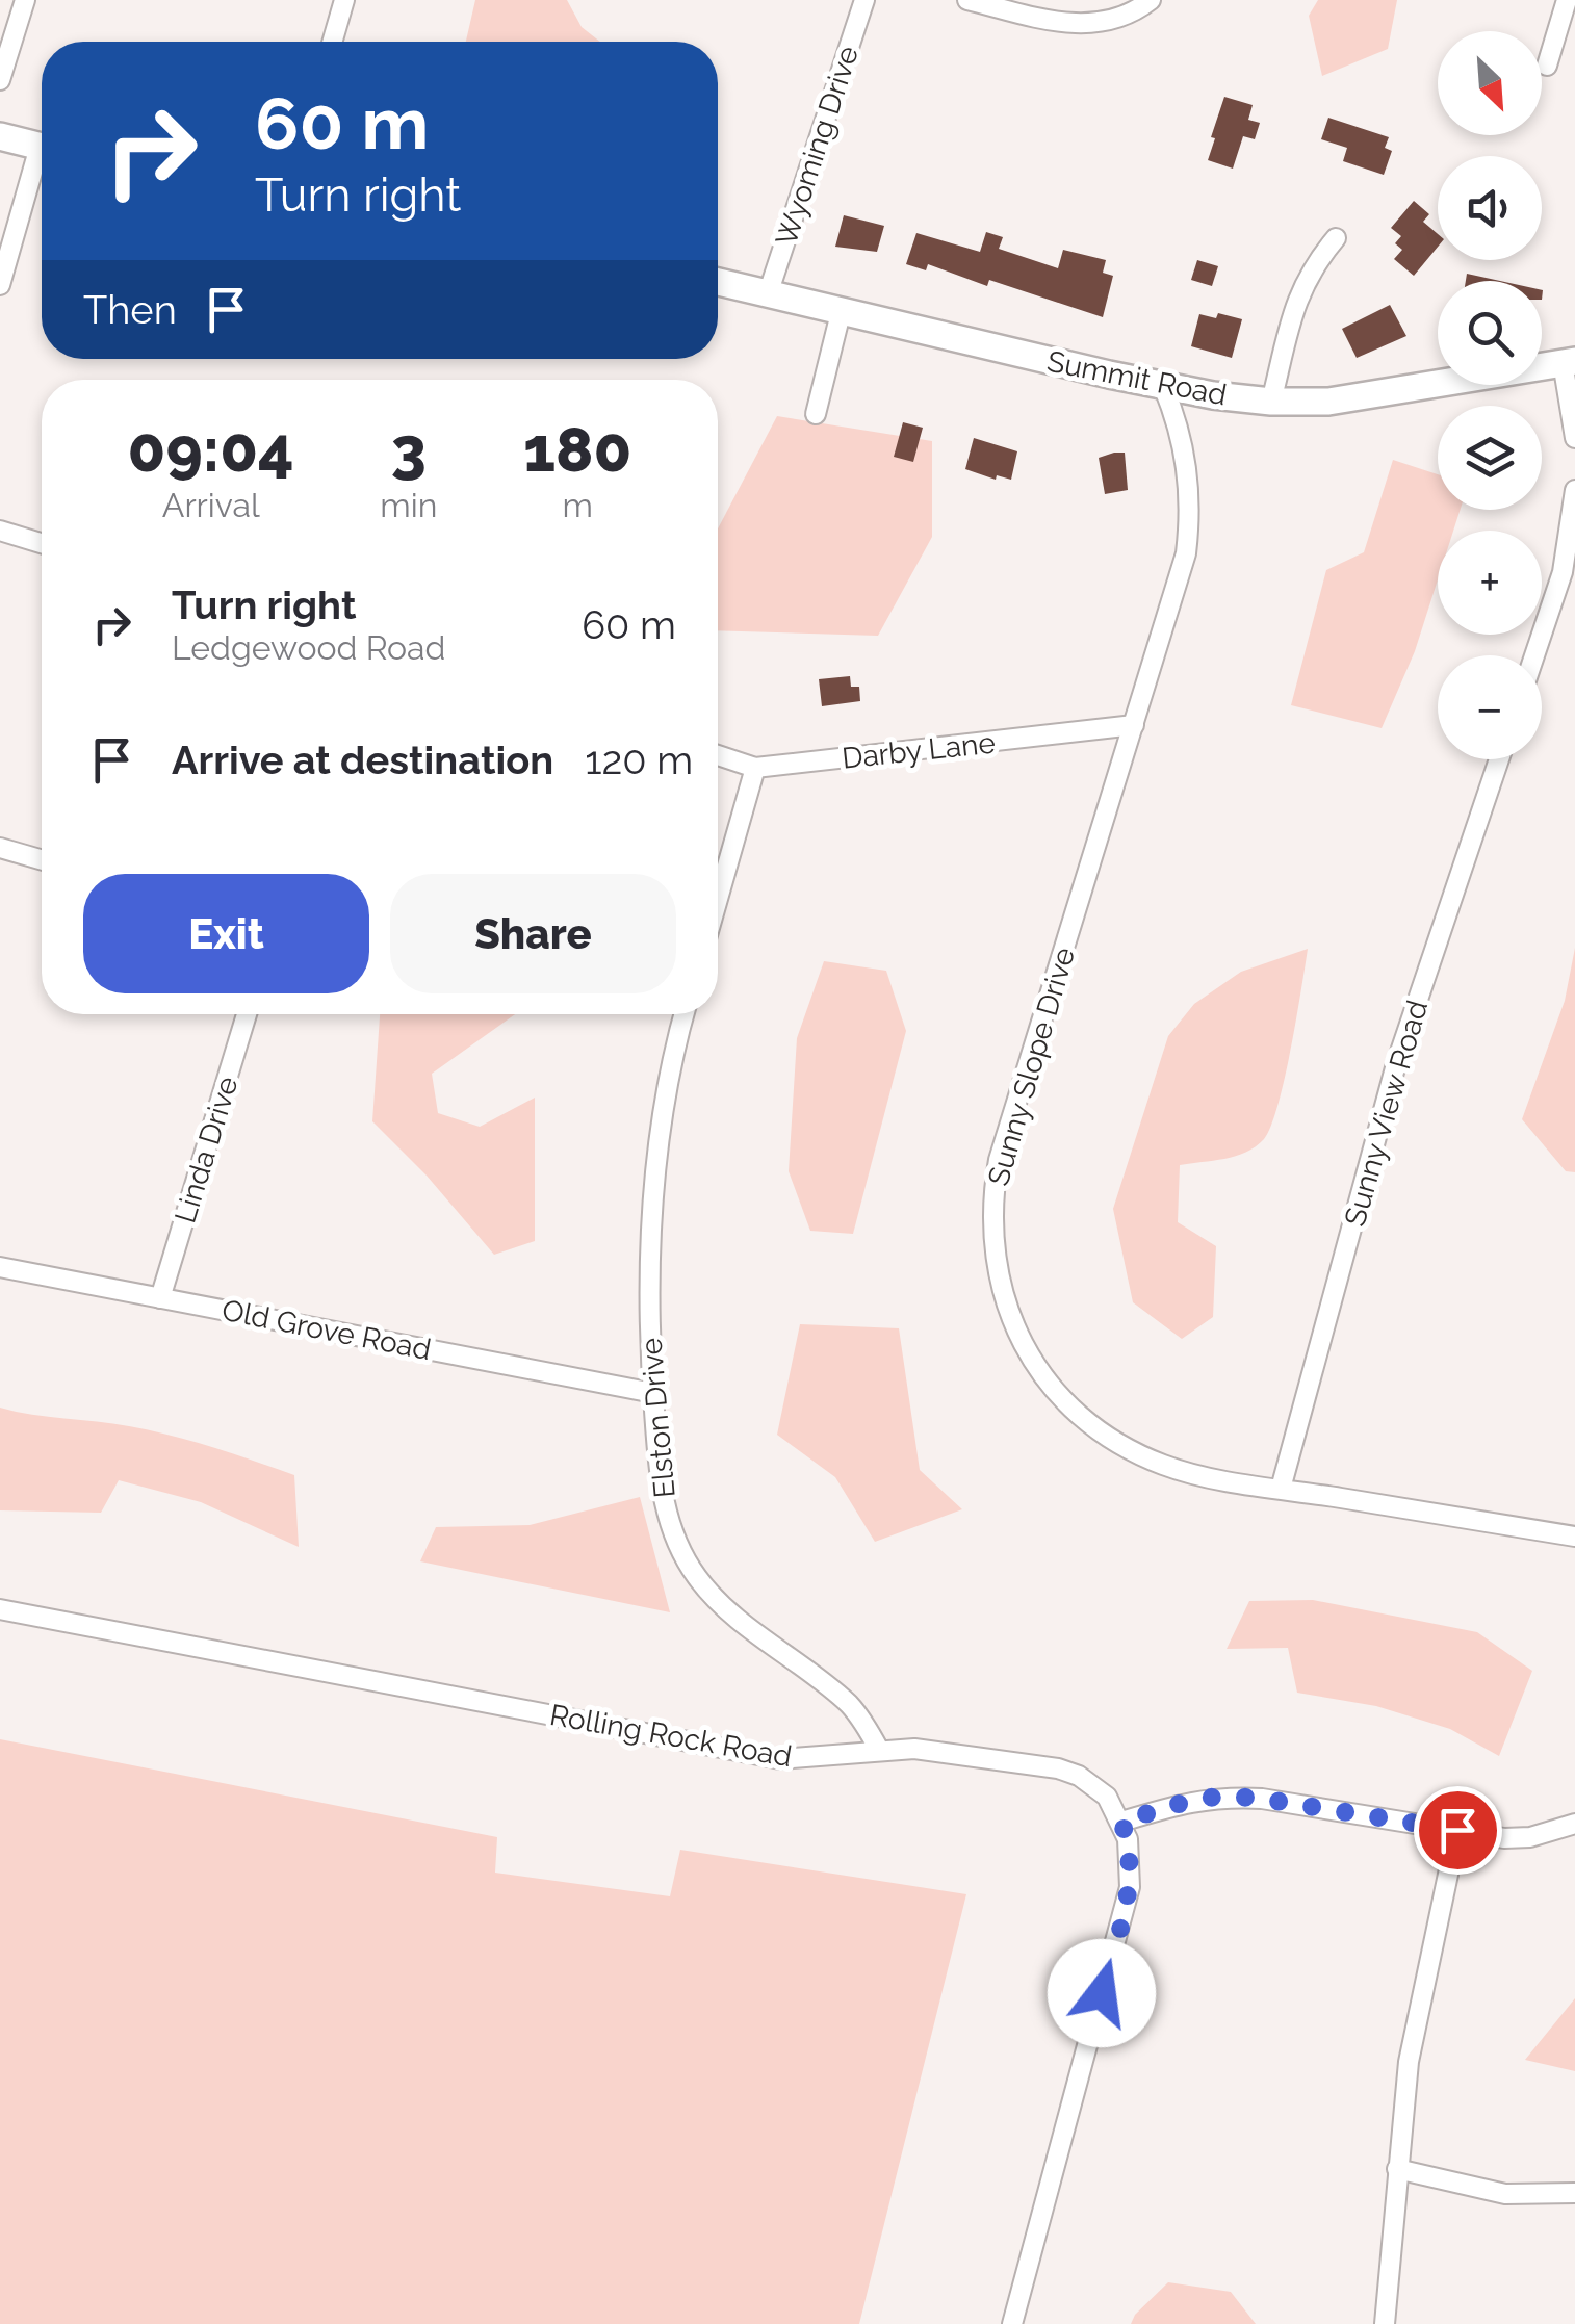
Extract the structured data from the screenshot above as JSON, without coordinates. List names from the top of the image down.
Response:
{
  "streets": {
    "main road": ["Summit Road"],
    "street": [
      "Wyoming Drive",
      "Darby Lane",
      "Sunny Slope Drive",
      "Sunny View Road",
      "Linda Drive",
      "Old Grove Road",
      "Elston Drive",
      "Rolling Rock Road"
    ]
  },
  "crossings": [
    ["Wyoming Drive", "Summit Road"],
    ["Summit Road", "Sunny Slope Drive"],
    ["Darby Lane", "Sunny Slope Drive"],
    ["Sunny Slope Drive", "Sunny View Road"],
    ["Linda Drive", "Old Grove Road"],
    ["Old Grove Road", "Elston Drive"],
    ["Elston Drive", "Rolling Rock Road"]
  ],
  "north": "bottom right",
  "page": {
    "map_buttons": ["+", "−"],
    "turn": ["60 m", "Turn right"],
    "then": "Then",
    "eta": [
      "09:04",
      "Arrival",
      "3",
      "min",
      "180",
      "m"
    ],
    "list": [
      {
        "name": "Turn right",
        "note": "Ledgewood Road",
        "value": "60 m"
      },
      {
        "name": "Arrive at destination",
        "value": "120 m"
      }
    ],
    "buttons": ["Exit", "Share"]
  }
}
